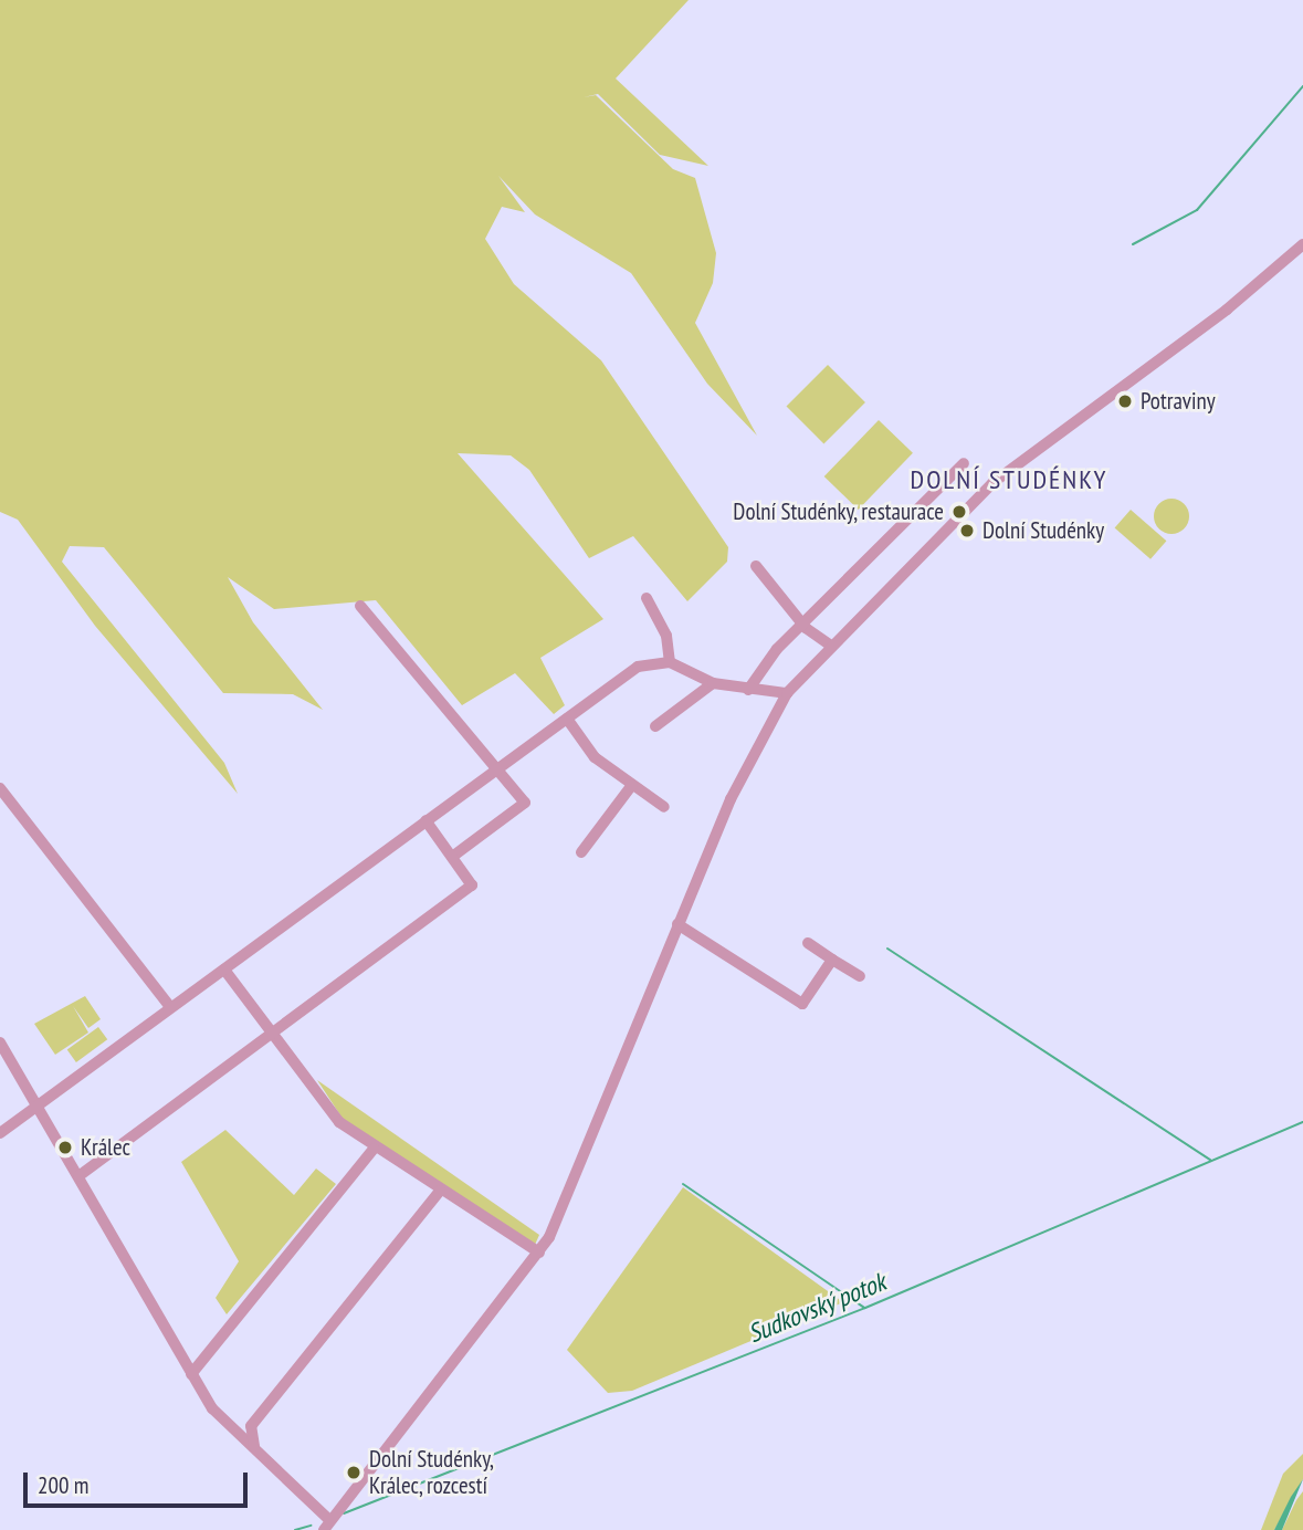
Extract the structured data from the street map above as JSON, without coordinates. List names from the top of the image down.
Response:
{
  "districts": ["DOLNÍ STUDÉNKY"],
  "water": ["Sudkovský potok"],
  "places": [
    "Potraviny",
    "Dolní Studénky, restaurace",
    "Dolní Studénky",
    "Králec",
    "Dolní Studénky, Králec, rozcestí"
  ],
  "scale_bar": "200 m"
}
